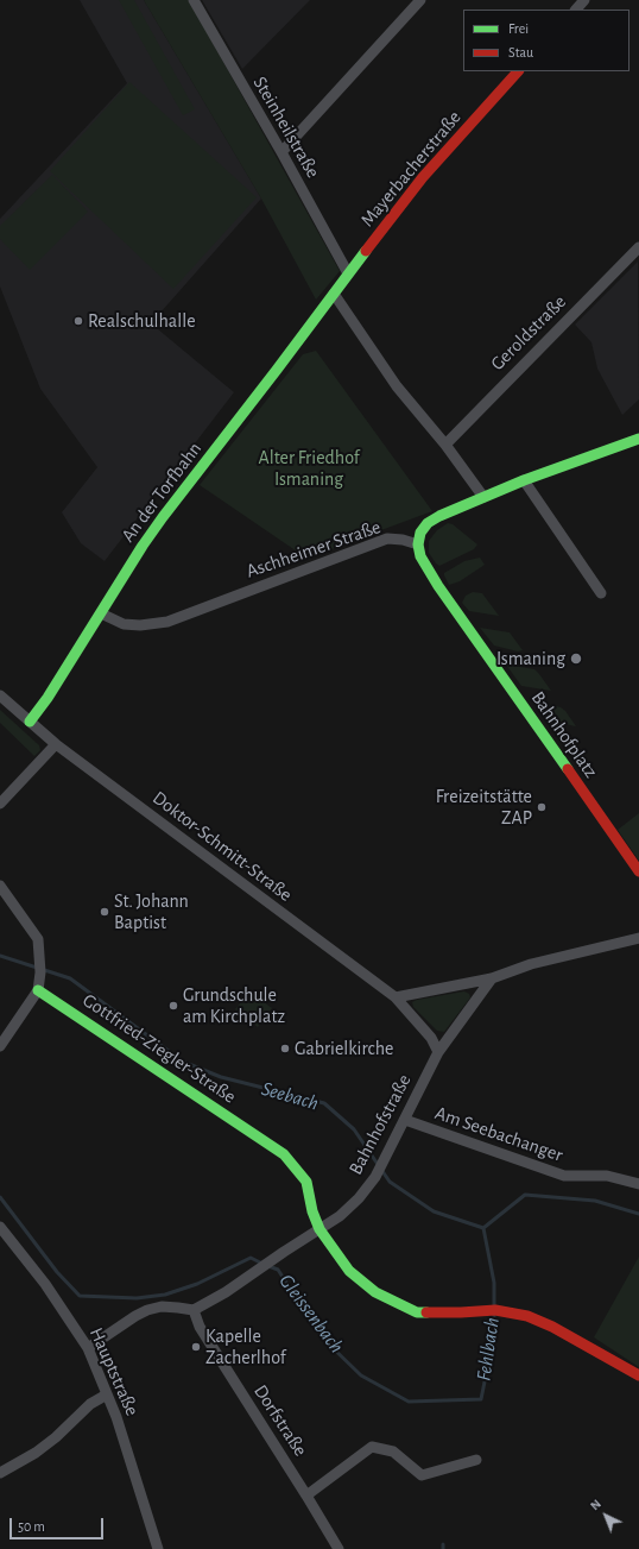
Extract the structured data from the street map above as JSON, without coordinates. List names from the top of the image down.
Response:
{
  "streets": {
    "street": [
      "Steinheilstraße",
      "Mayerbacherstraße",
      "Geroldstraße",
      "An der Torfbahn",
      "Aschheimer Straße",
      "Bahnhofplatz",
      "Doktor-Schmitt-Straße",
      "Gottfried-Ziegler-Straße",
      "Bahnhofstraße",
      "Am Seebachanger",
      "Hauptstraße",
      "Dorfstraße"
    ]
  },
  "crossings": [
    ["Steinheilstraße", "Mayerbacherstraße"],
    ["Mayerbacherstraße", "An der Torfbahn"],
    ["An der Torfbahn", "Aschheimer Straße"],
    ["An der Torfbahn", "Doktor-Schmitt-Straße"],
    ["Aschheimer Straße", "Bahnhofplatz"],
    ["Doktor-Schmitt-Straße", "Bahnhofstraße"],
    ["Gottfried-Ziegler-Straße", "Bahnhofstraße"],
    ["Bahnhofstraße", "Am Seebachanger"],
    ["Bahnhofstraße", "Dorfstraße"]
  ],
  "water": ["Seebach", "Gleissenbach", "Fehlbach"],
  "parks": ["Alter Friedhof Ismaning"],
  "places": [
    "Realschulhalle",
    "Ismaning",
    "Freizeitstätte ZAP",
    "St. Johann Baptist",
    "Grundschule am Kirchplatz",
    "Gabrielkirche",
    "Kapelle Zacherlhof"
  ],
  "legend": ["Frei", "Stau"],
  "scale_bar": "50 m",
  "north": "top left"
}
